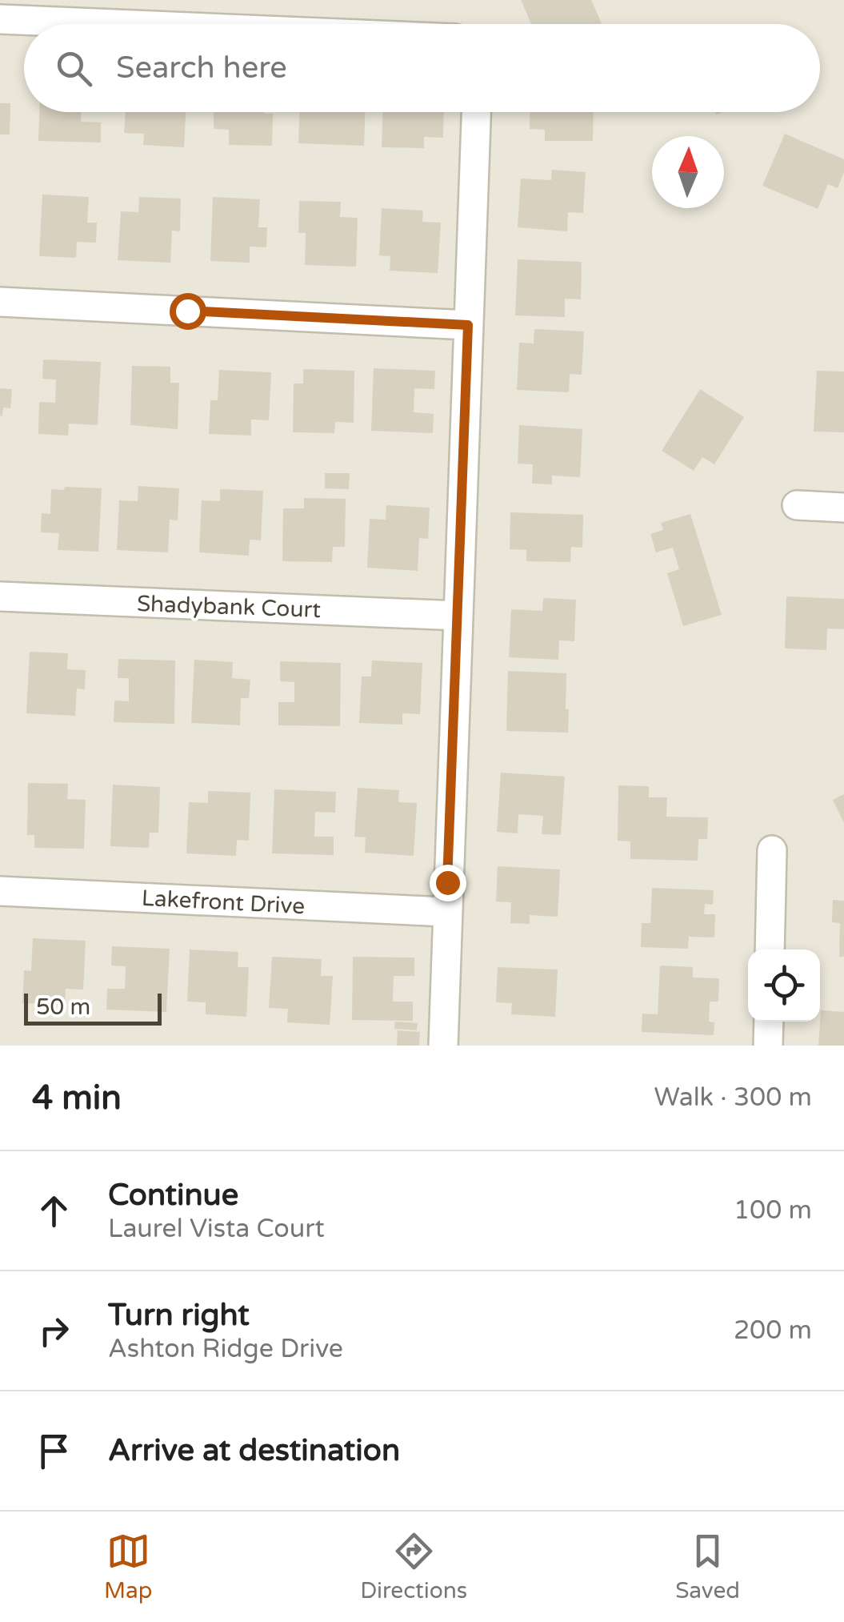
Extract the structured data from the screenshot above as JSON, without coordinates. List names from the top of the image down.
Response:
{
  "streets": {
    "street": ["Shadybank Court", "Lakefront Drive"]
  },
  "scale_bar": "50 m",
  "north": "top",
  "page": {
    "search": "Search here",
    "scale": "50 m",
    "heading": ["4 min", "Walk · 300 m"],
    "list": [
      ["Continue", "Laurel Vista Court", "100 m"],
      ["Turn right", "Ashton Ridge Drive", "200 m"],
      "Arrive at destination"
    ],
    "nav": ["Map", "Directions", "Saved"]
  }
}
